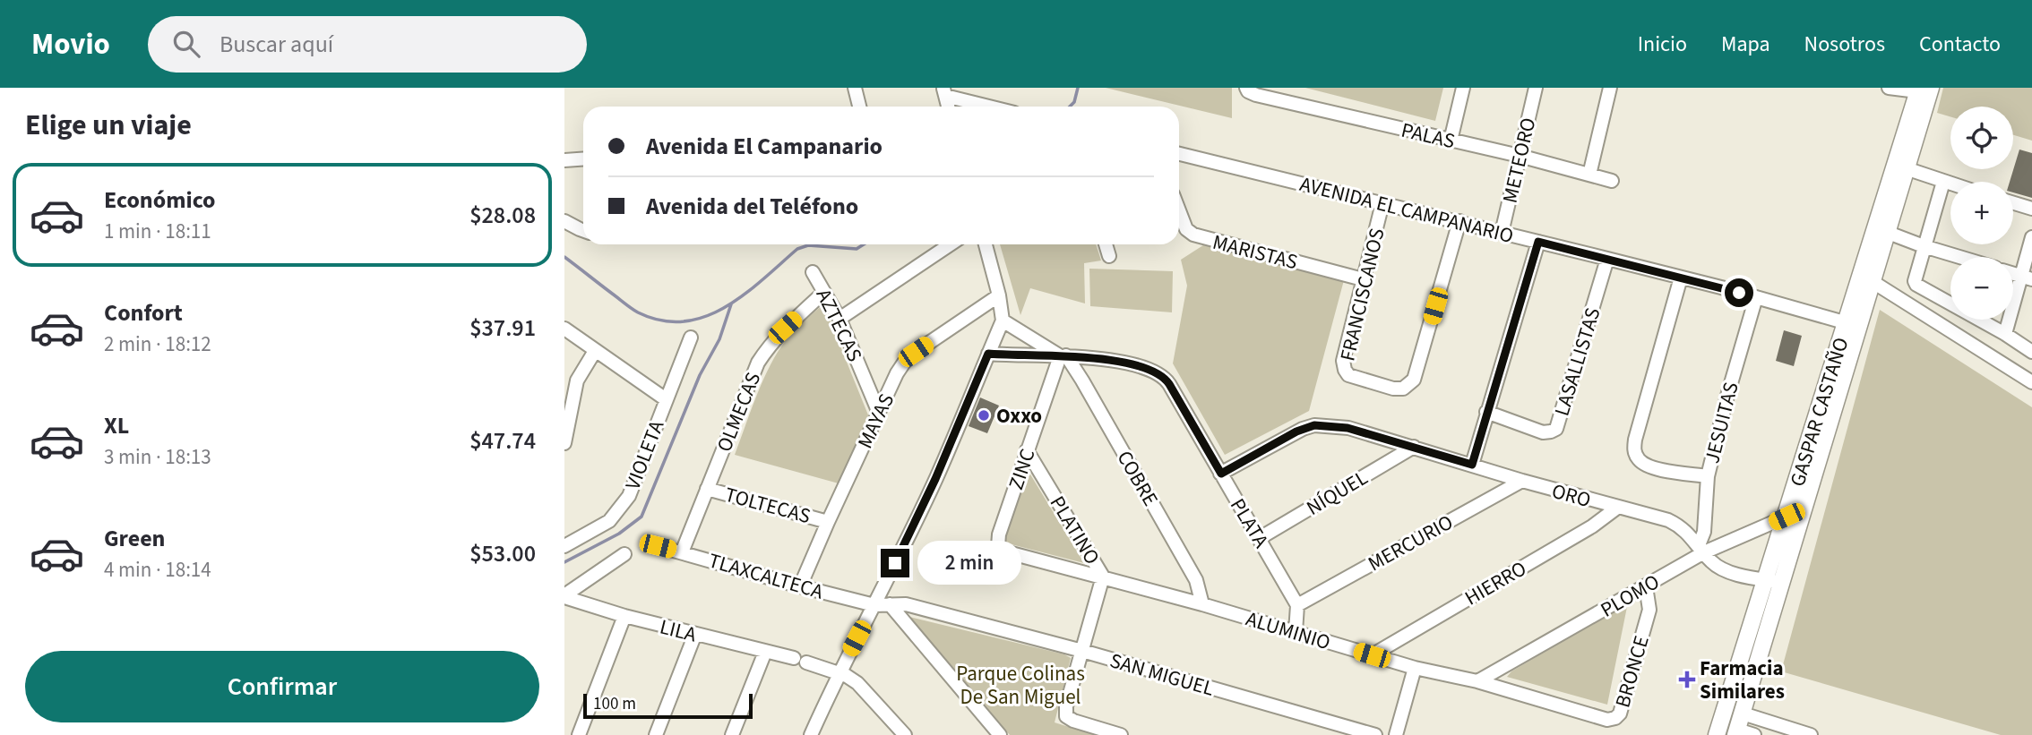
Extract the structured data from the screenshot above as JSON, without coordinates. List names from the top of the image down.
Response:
{
  "streets": {
    "main road": ["GASPAR CASTAÑO"],
    "street": [
      "PALAS",
      "METEORO",
      "AVENIDA EL CAMPANARIO",
      "MARISTAS",
      "FRANCISCANOS",
      "AZTECAS",
      "LASALLISTAS",
      "OLMECAS",
      "MAYAS",
      "JESUITAS",
      "VIOLETA",
      "ZINC",
      "COBRE",
      "NÍQUEL",
      "ORO",
      "TOLTECAS",
      "PLATA",
      "PLATINO",
      "MERCURIO",
      "TLAXCALTECA",
      "HIERRO",
      "PLOMO",
      "LILA",
      "ALUMINIO",
      "BRONCE",
      "SAN MIGUEL"
    ]
  },
  "crossings": [
    ["PALAS", "METEORO"],
    ["METEORO", "AVENIDA EL CAMPANARIO"],
    ["AVENIDA EL CAMPANARIO", "FRANCISCANOS"],
    ["AVENIDA EL CAMPANARIO", "LASALLISTAS"],
    ["AVENIDA EL CAMPANARIO", "GASPAR CASTAÑO"],
    ["AVENIDA EL CAMPANARIO", "JESUITAS"],
    ["MARISTAS", "FRANCISCANOS"],
    ["AZTECAS", "OLMECAS"],
    ["AZTECAS", "MAYAS"],
    ["OLMECAS", "TOLTECAS"],
    ["OLMECAS", "TLAXCALTECA"],
    ["GASPAR CASTAÑO", "ORO"],
    ["GASPAR CASTAÑO", "PLOMO"],
    ["MAYAS", "TOLTECAS"],
    ["MAYAS", "TLAXCALTECA"],
    ["ZINC", "COBRE"],
    ["ZINC", "PLATINO"],
    ["ZINC", "ALUMINIO"],
    ["COBRE", "PLATA"],
    ["COBRE", "ALUMINIO"],
    ["NÍQUEL", "ORO"],
    ["NÍQUEL", "PLATA"],
    ["ORO", "PLATA"],
    ["ORO", "MERCURIO"],
    ["ORO", "HIERRO"],
    ["ORO", "PLOMO"],
    ["PLATA", "MERCURIO"],
    ["PLATINO", "ALUMINIO"],
    ["TLAXCALTECA", "SAN MIGUEL"],
    ["HIERRO", "ALUMINIO"],
    ["PLOMO", "ALUMINIO"],
    ["PLOMO", "BRONCE"],
    ["ALUMINIO", "BRONCE"]
  ],
  "parks": ["Parque Colinas De San Miguel"],
  "places": {
    "other": ["Oxxo"],
    "health": ["Farmacia Similares"]
  },
  "scale_bar": "100 m",
  "page": {
    "header": "Movio",
    "search": "Buscar aquí",
    "nav": [
      "Inicio",
      "Mapa",
      "Nosotros",
      "Contacto"
    ],
    "heading": "Elige un viaje",
    "map_buttons": ["+", "−"],
    "banner": ["Avenida El Campanario", "Avenida del Teléfono"],
    "list": [
      {
        "name": "Económico",
        "note": "1 min · 18:11",
        "value": "$28.08"
      },
      {
        "name": "Confort",
        "note": "2 min · 18:12",
        "value": "$37.91"
      },
      {
        "name": "XL",
        "note": "3 min · 18:13",
        "value": "$47.74"
      },
      {
        "name": "Green",
        "note": "4 min · 18:14",
        "value": "$53.00"
      }
    ],
    "bubble": "2 min",
    "buttons": "Confirmar",
    "scale": "100 m"
  }
}
